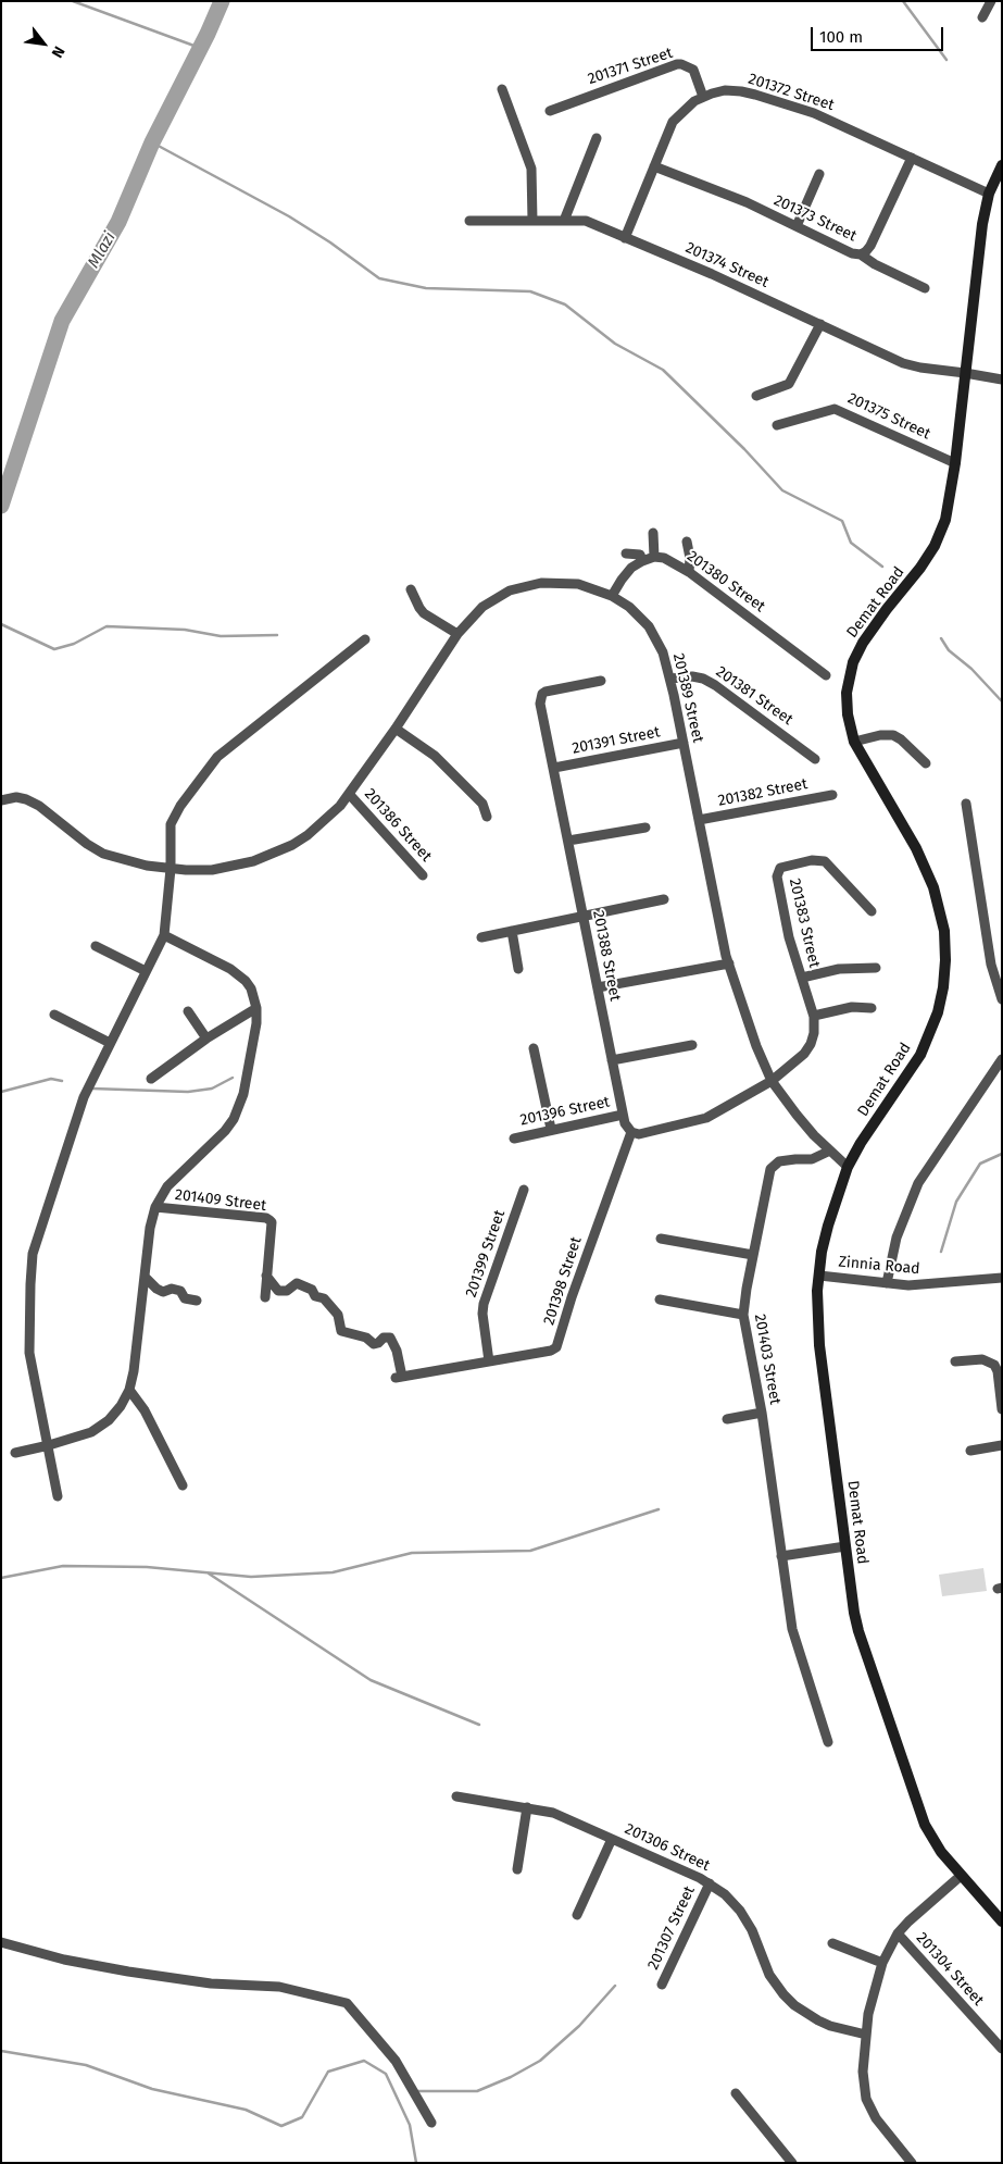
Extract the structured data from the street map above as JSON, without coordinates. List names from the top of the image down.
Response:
{
  "streets": {
    "street": [
      "201371 Street",
      "201372 Street",
      "201373 Street",
      "201374 Street",
      "201375 Street",
      "201380 Street",
      "Demat Road",
      "201381 Street",
      "201389 Street",
      "201391 Street",
      "201382 Street",
      "201386 Street",
      "201383 Street",
      "201388 Street",
      "201396 Street",
      "201409 Street",
      "201399 Street",
      "Zinnia Road",
      "201398 Street",
      "201403 Street",
      "201306 Street",
      "201307 Street",
      "201304 Street"
    ]
  },
  "crossings": [
    ["201371 Street", "201372 Street"],
    ["201372 Street", "201373 Street"],
    ["201372 Street", "201374 Street"],
    ["201372 Street", "Demat Road"],
    ["201374 Street", "Demat Road"],
    ["201375 Street", "Demat Road"],
    ["Demat Road", "201389 Street"],
    ["Demat Road", "Zinnia Road"],
    ["201381 Street", "201389 Street"],
    ["201389 Street", "201391 Street"],
    ["201389 Street", "201382 Street"],
    ["201389 Street", "201386 Street"],
    ["201389 Street", "201383 Street"],
    ["201389 Street", "201403 Street"],
    ["201391 Street", "201388 Street"],
    ["201388 Street", "201396 Street"],
    ["201388 Street", "201398 Street"],
    ["201409 Street", "201398 Street"],
    ["201399 Street", "201398 Street"],
    ["201306 Street", "201307 Street"]
  ],
  "water": ["Mlazi"],
  "scale_bar": "100 m",
  "north": "bottom right"
}
